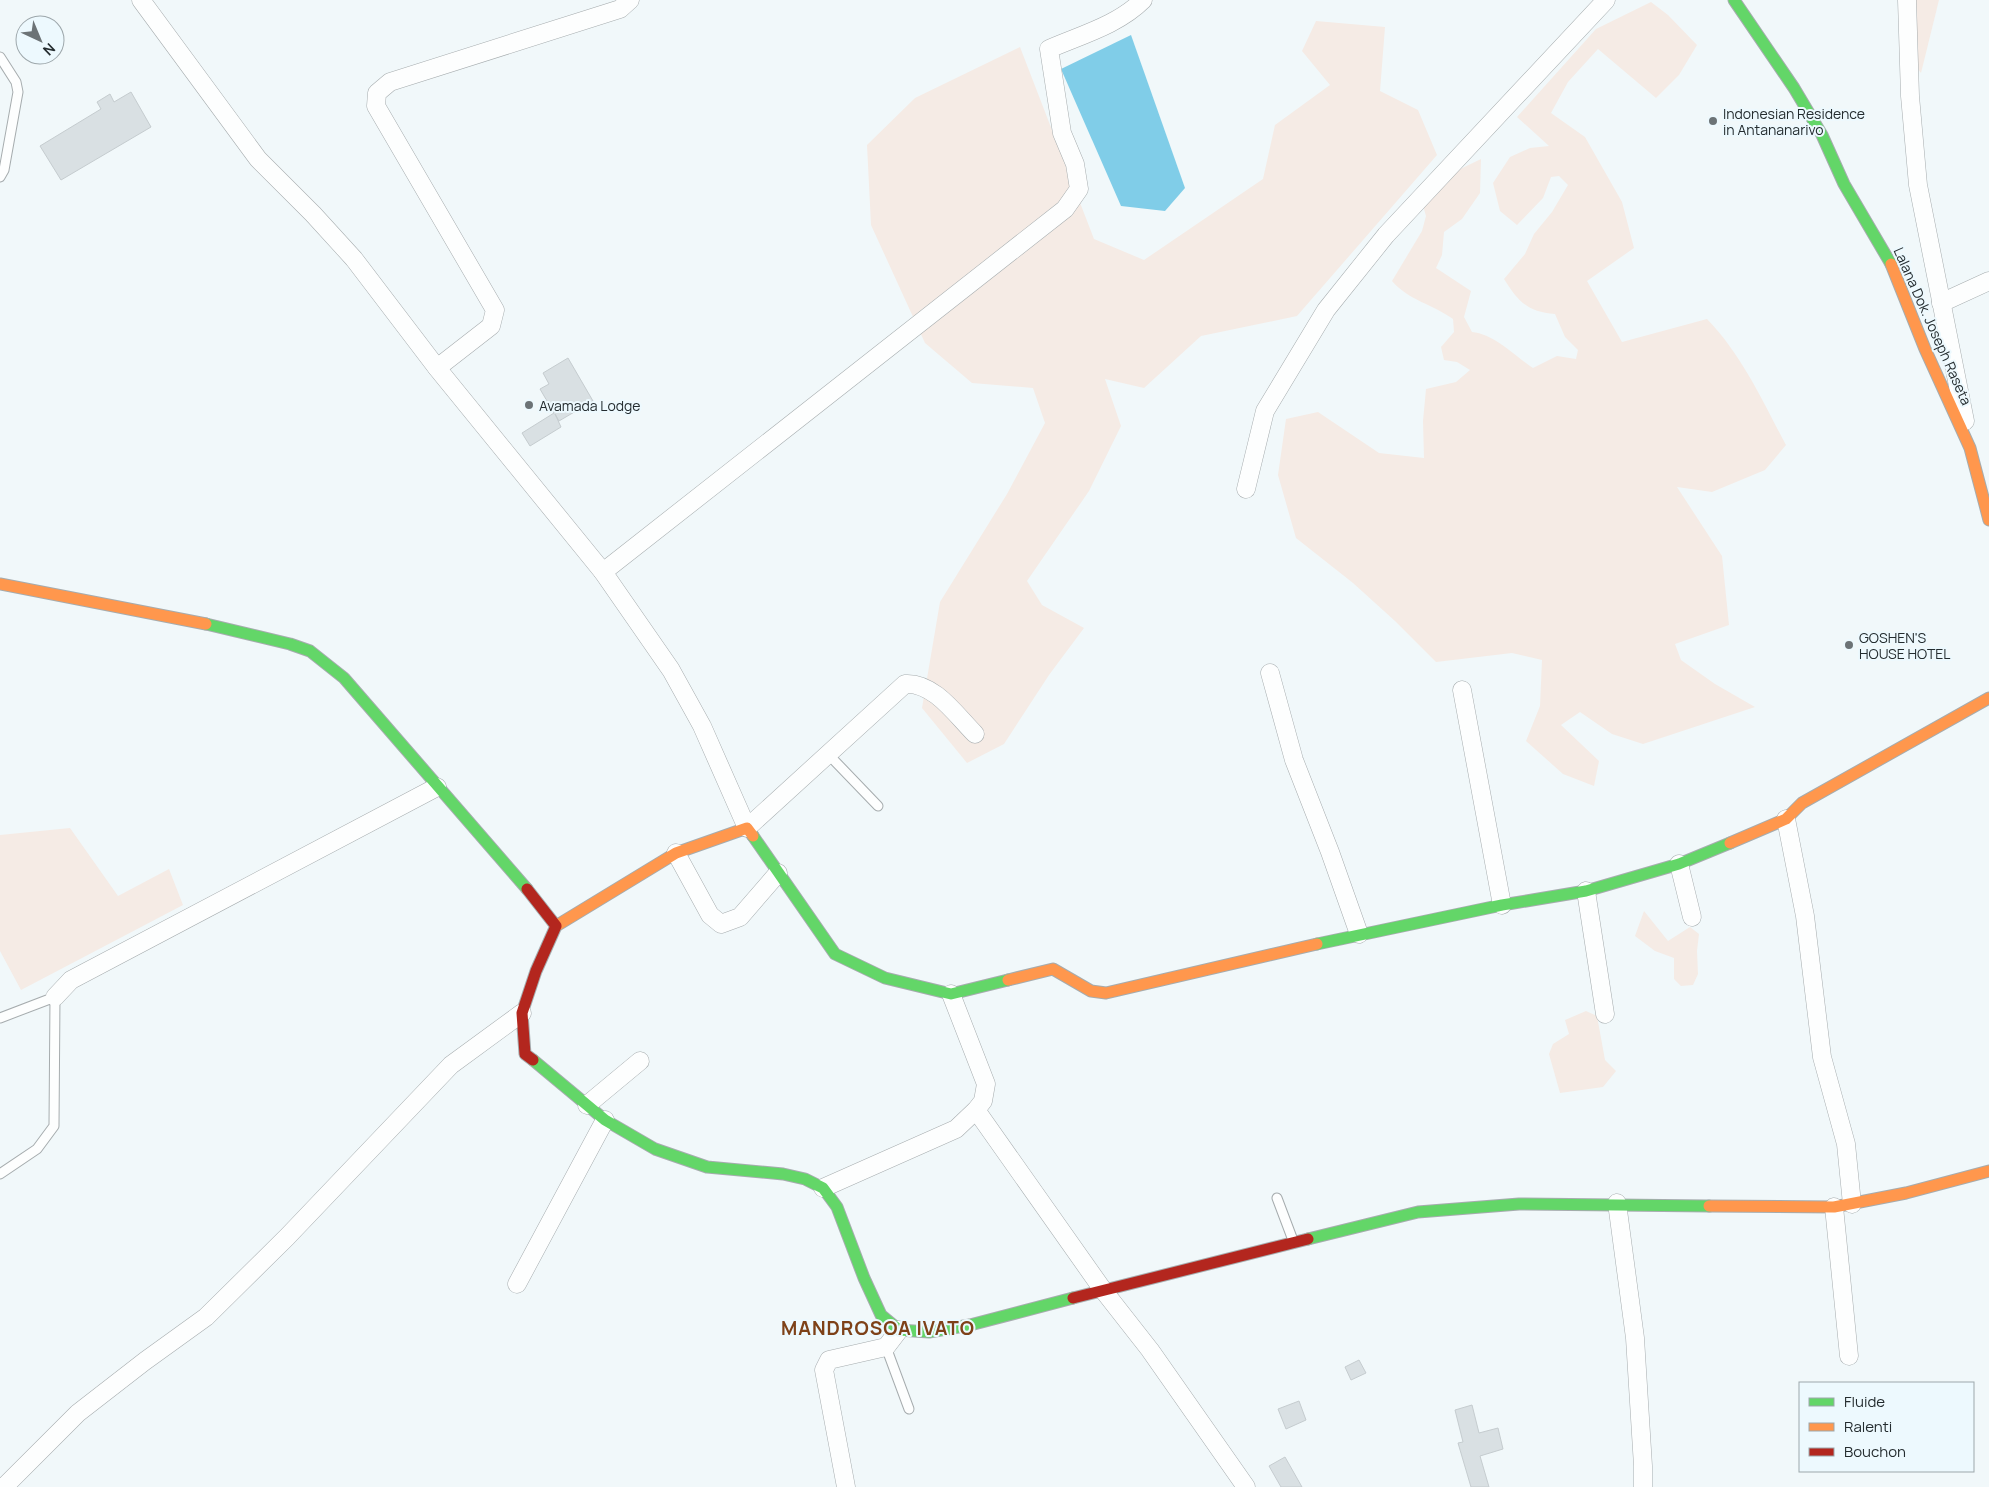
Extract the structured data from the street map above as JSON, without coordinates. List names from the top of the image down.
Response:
{
  "streets": {
    "street": ["Lalana Dok. Joseph Raseta"]
  },
  "districts": ["MANDROSOA IVATO"],
  "places": ["Indonesian Residence in Antananarivo", "Avamada Lodge", "GOSHEN'S HOUSE HOTEL"],
  "legend": ["Fluide", "Ralenti", "Bouchon"],
  "north": "bottom right"
}
